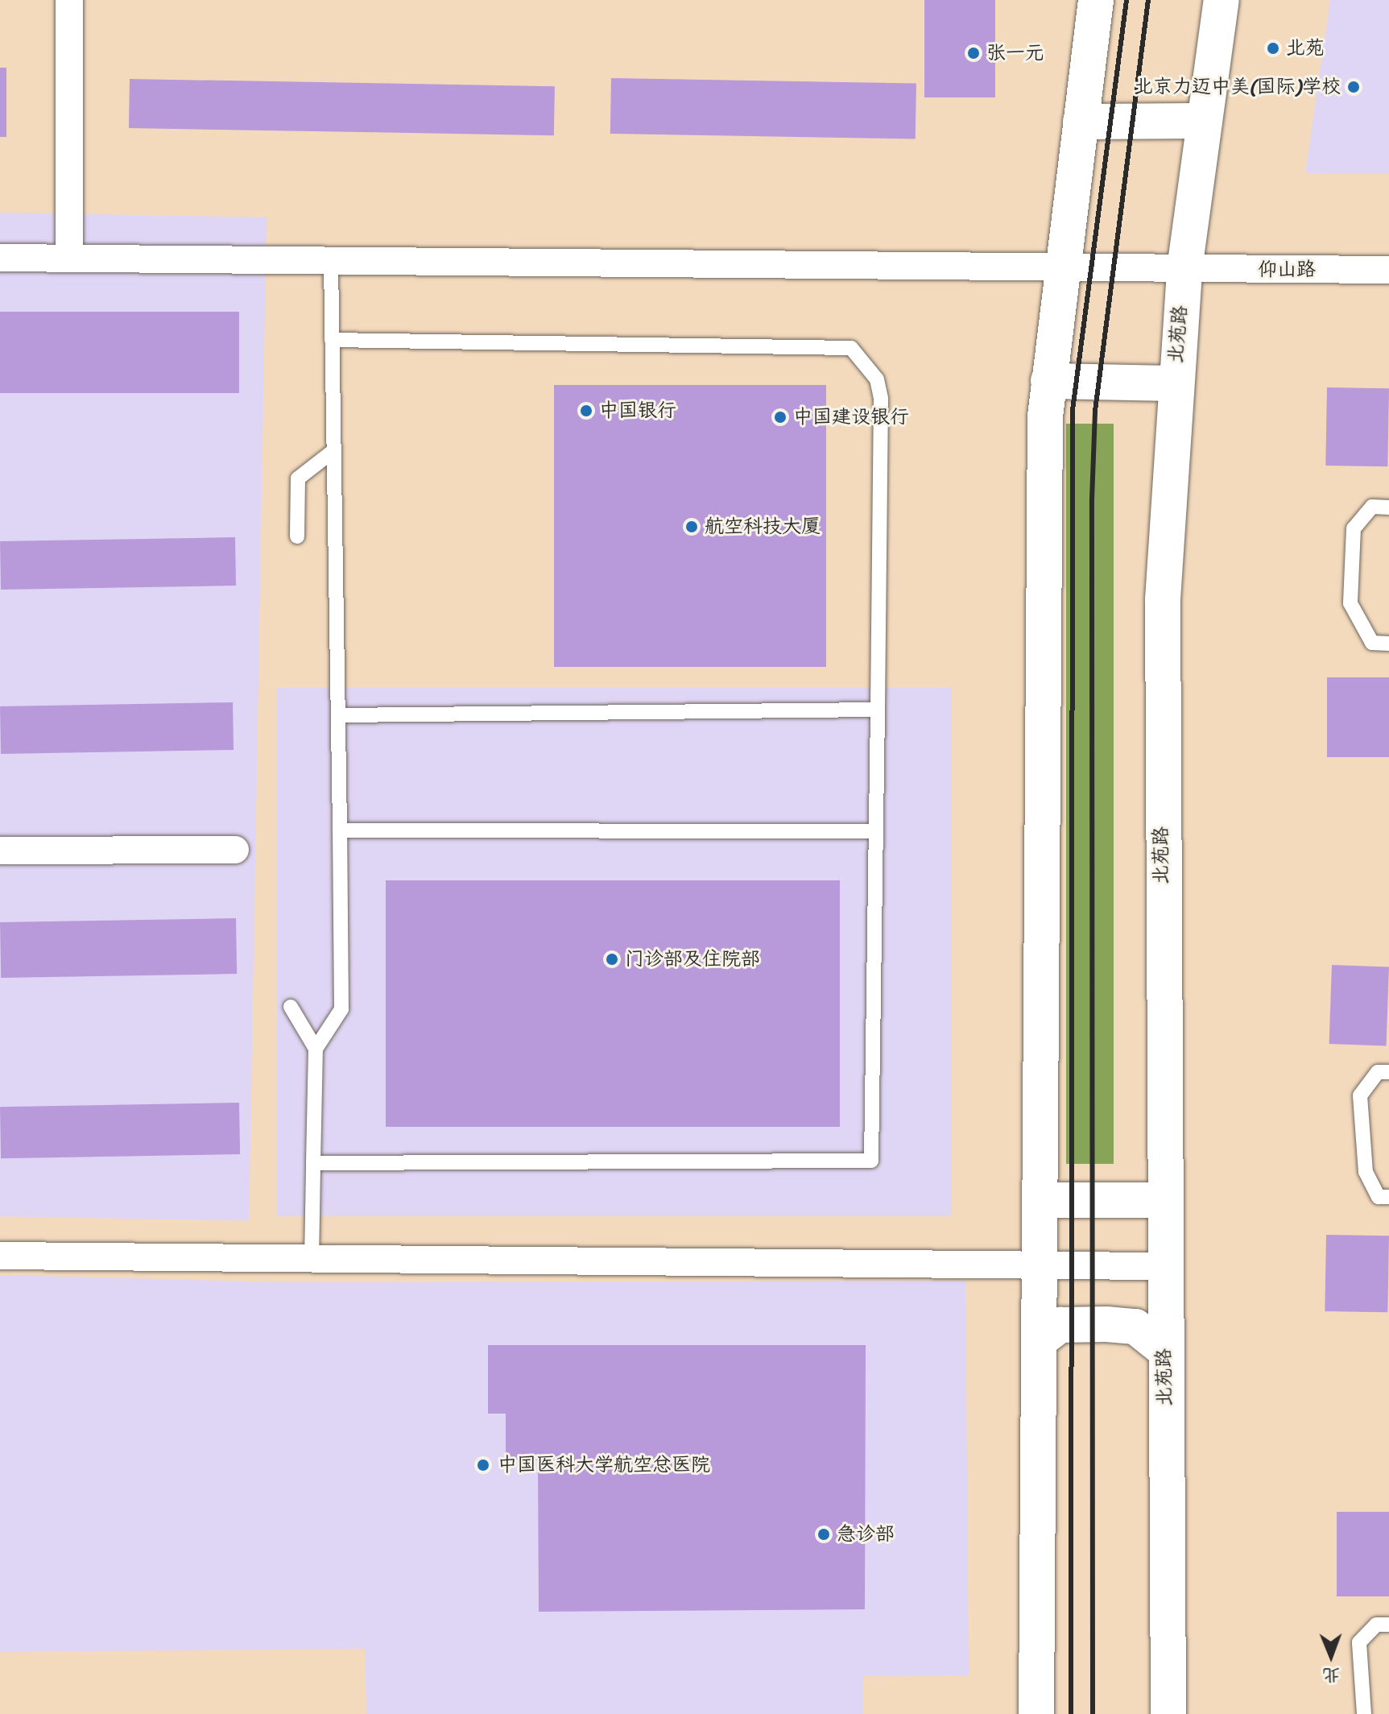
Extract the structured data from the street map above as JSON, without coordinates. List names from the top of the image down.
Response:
{
  "streets": {
    "main road": ["北苑路"],
    "street": ["仰山路"]
  },
  "crossings": [
    ["仰山路", "北苑路"]
  ],
  "places": [
    "北苑",
    "张一元",
    "北京力迈中美(国际)学校",
    "中国银行",
    "中国建设银行",
    "航空科技大厦",
    "门诊部及住院部",
    "中国医科大学航空总医院",
    "急诊部"
  ],
  "north": "bottom"
}
